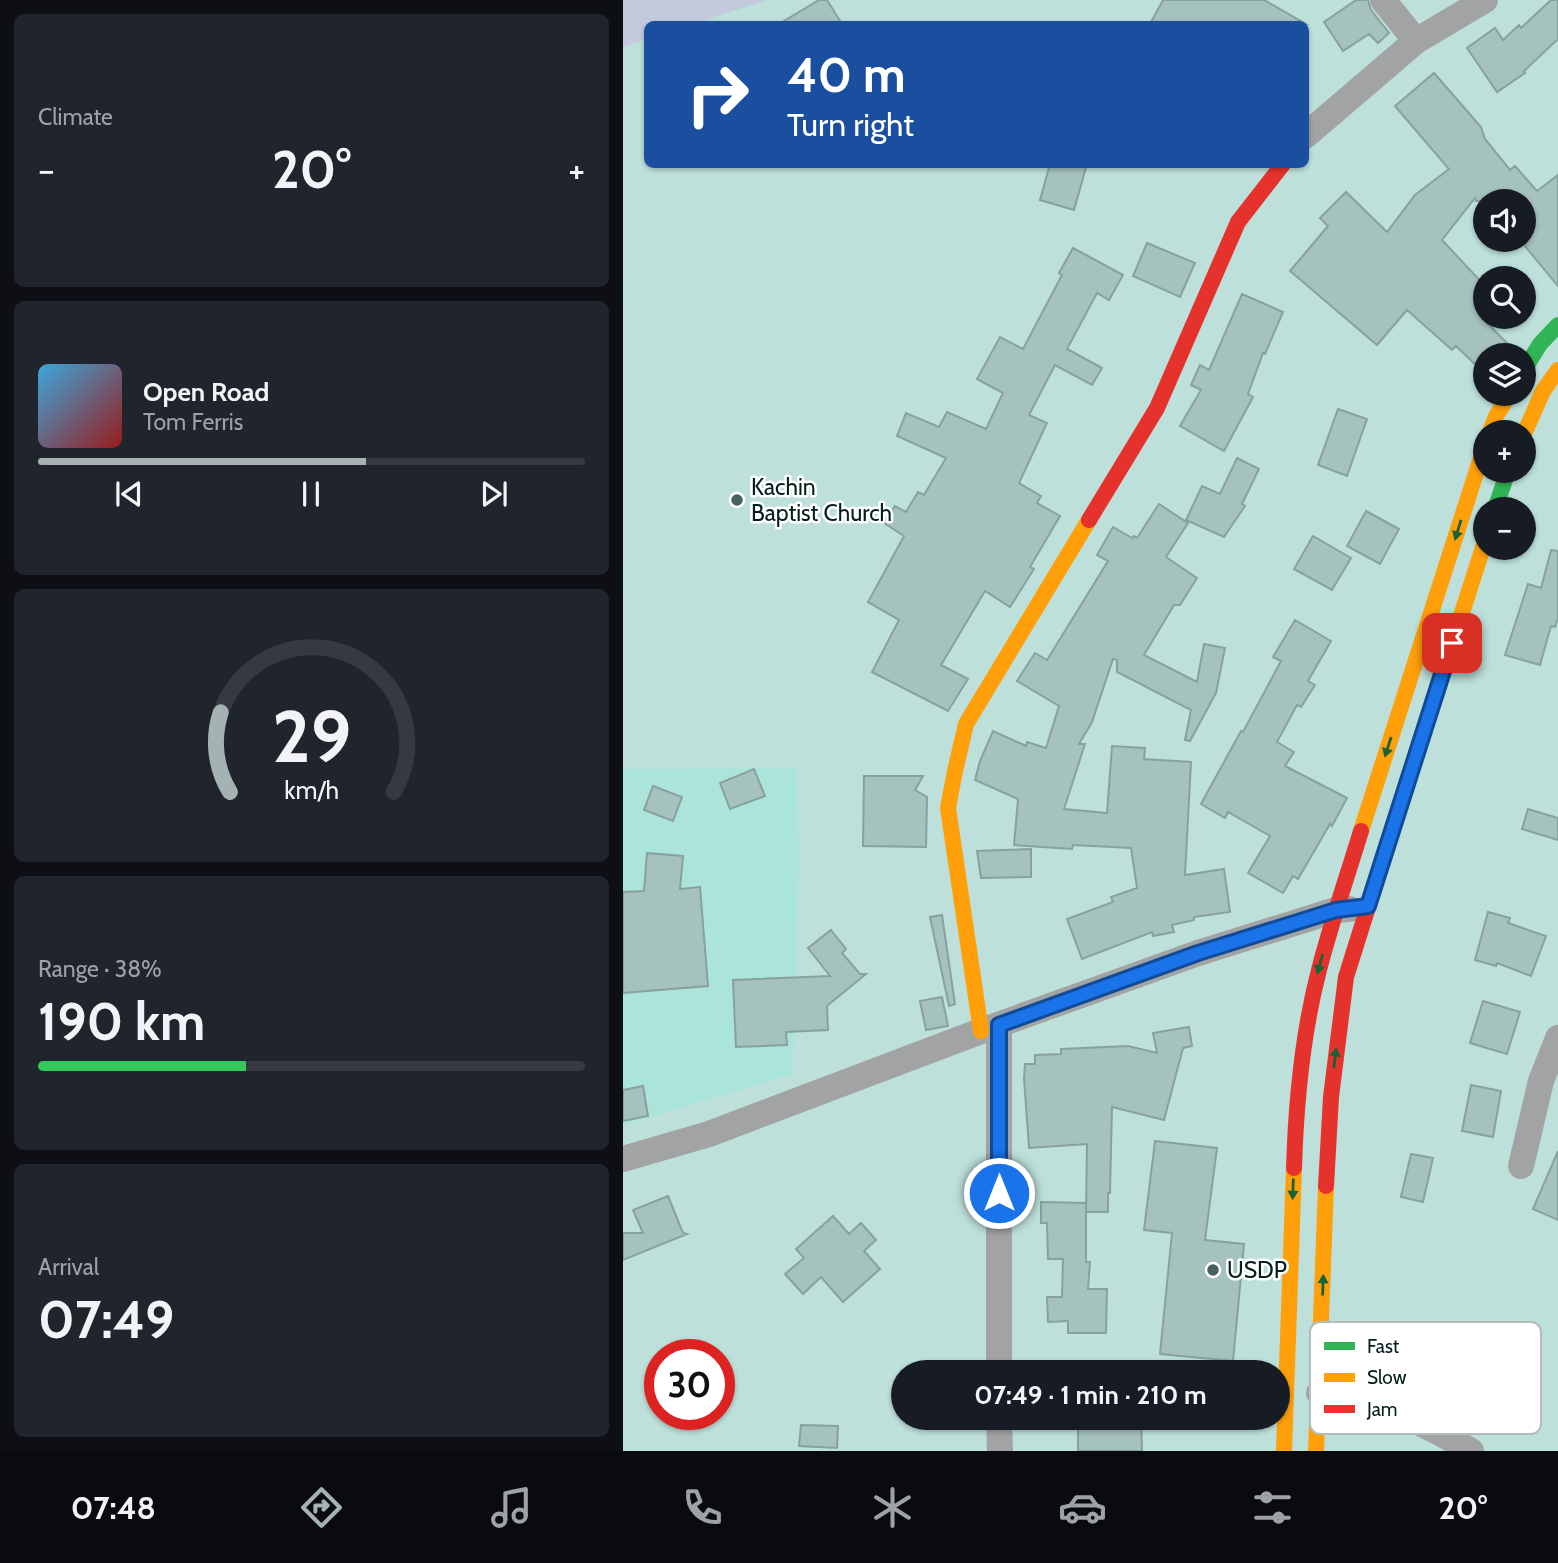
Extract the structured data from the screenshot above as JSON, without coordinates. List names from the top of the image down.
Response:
{
  "places": ["Kachin Baptist Church", "USDP"],
  "legend": ["Fast", "Slow", "Jam"],
  "page": {
    "tile": [
      "Climate",
      ["Range · 38%", "190 km"],
      ["Arrival", "07:49"]
    ],
    "turn": ["40 m", "Turn right"],
    "heat": ["−", "20°", "+"],
    "map_buttons": ["+", "−"],
    "song": ["Open Road", "Tom Ferris"],
    "limit": "30",
    "trip": "07:49 · 1 min · 210 m",
    "tabs": ["07:48", "20°"],
    "gauge": ["29", "km/h"]
  }
}
